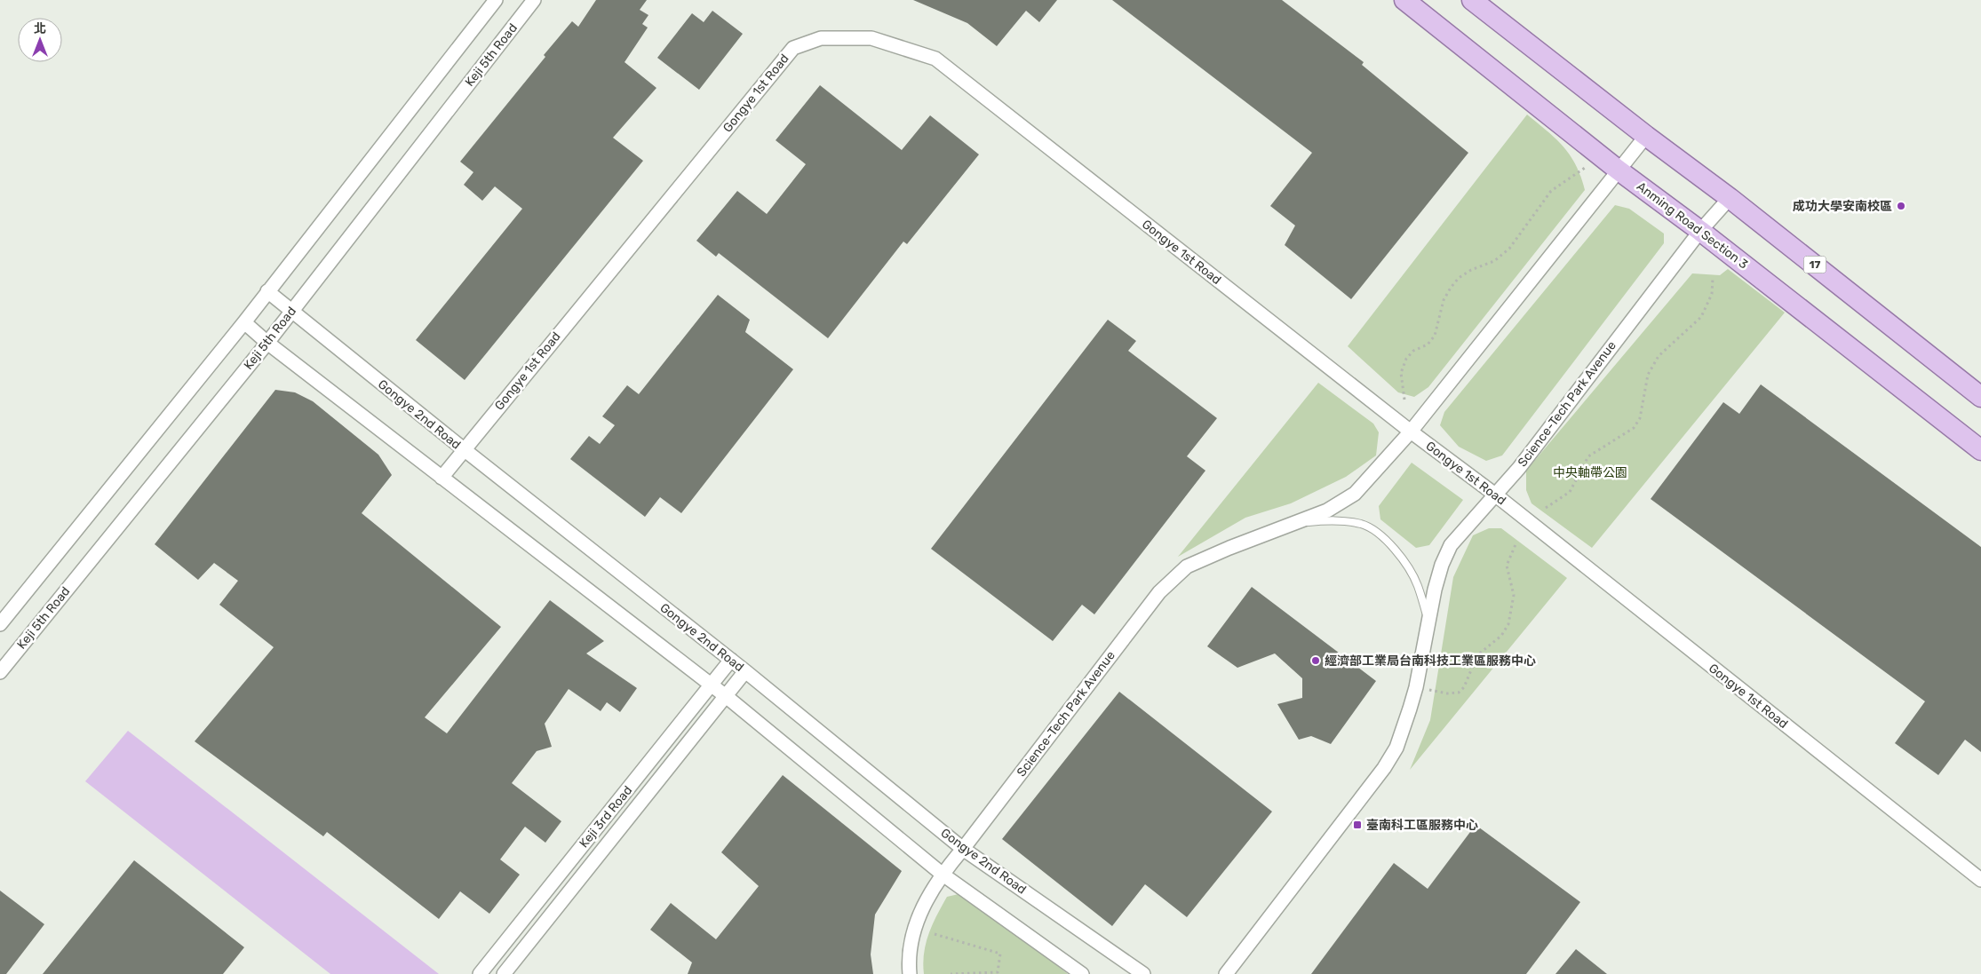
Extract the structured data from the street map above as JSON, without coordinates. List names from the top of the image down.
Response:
{
  "streets": {
    "main road": ["Anming Road Section 3", "17"],
    "street": [
      "Keji 5th Road",
      "Gongye 1st Road",
      "Science-Tech Park Avenue",
      "Gongye 2nd Road",
      "Keji 3rd Road"
    ]
  },
  "crossings": [
    ["Keji 5th Road", "Gongye 2nd Road"],
    ["Gongye 1st Road", "Science-Tech Park Avenue"],
    ["Gongye 1st Road", "Gongye 2nd Road"],
    ["Anming Road Section 3", "Science-Tech Park Avenue"],
    ["17", "Science-Tech Park Avenue"],
    ["Science-Tech Park Avenue", "Gongye 2nd Road"],
    ["Gongye 2nd Road", "Keji 3rd Road"]
  ],
  "parks": ["中央軸帶公園"],
  "places": {
    "other": ["成功大學安南校區", "經濟部工業局台南科技工業區服務中心"],
    "transit": ["臺南科工區服務中心"]
  },
  "north": "top"
}
